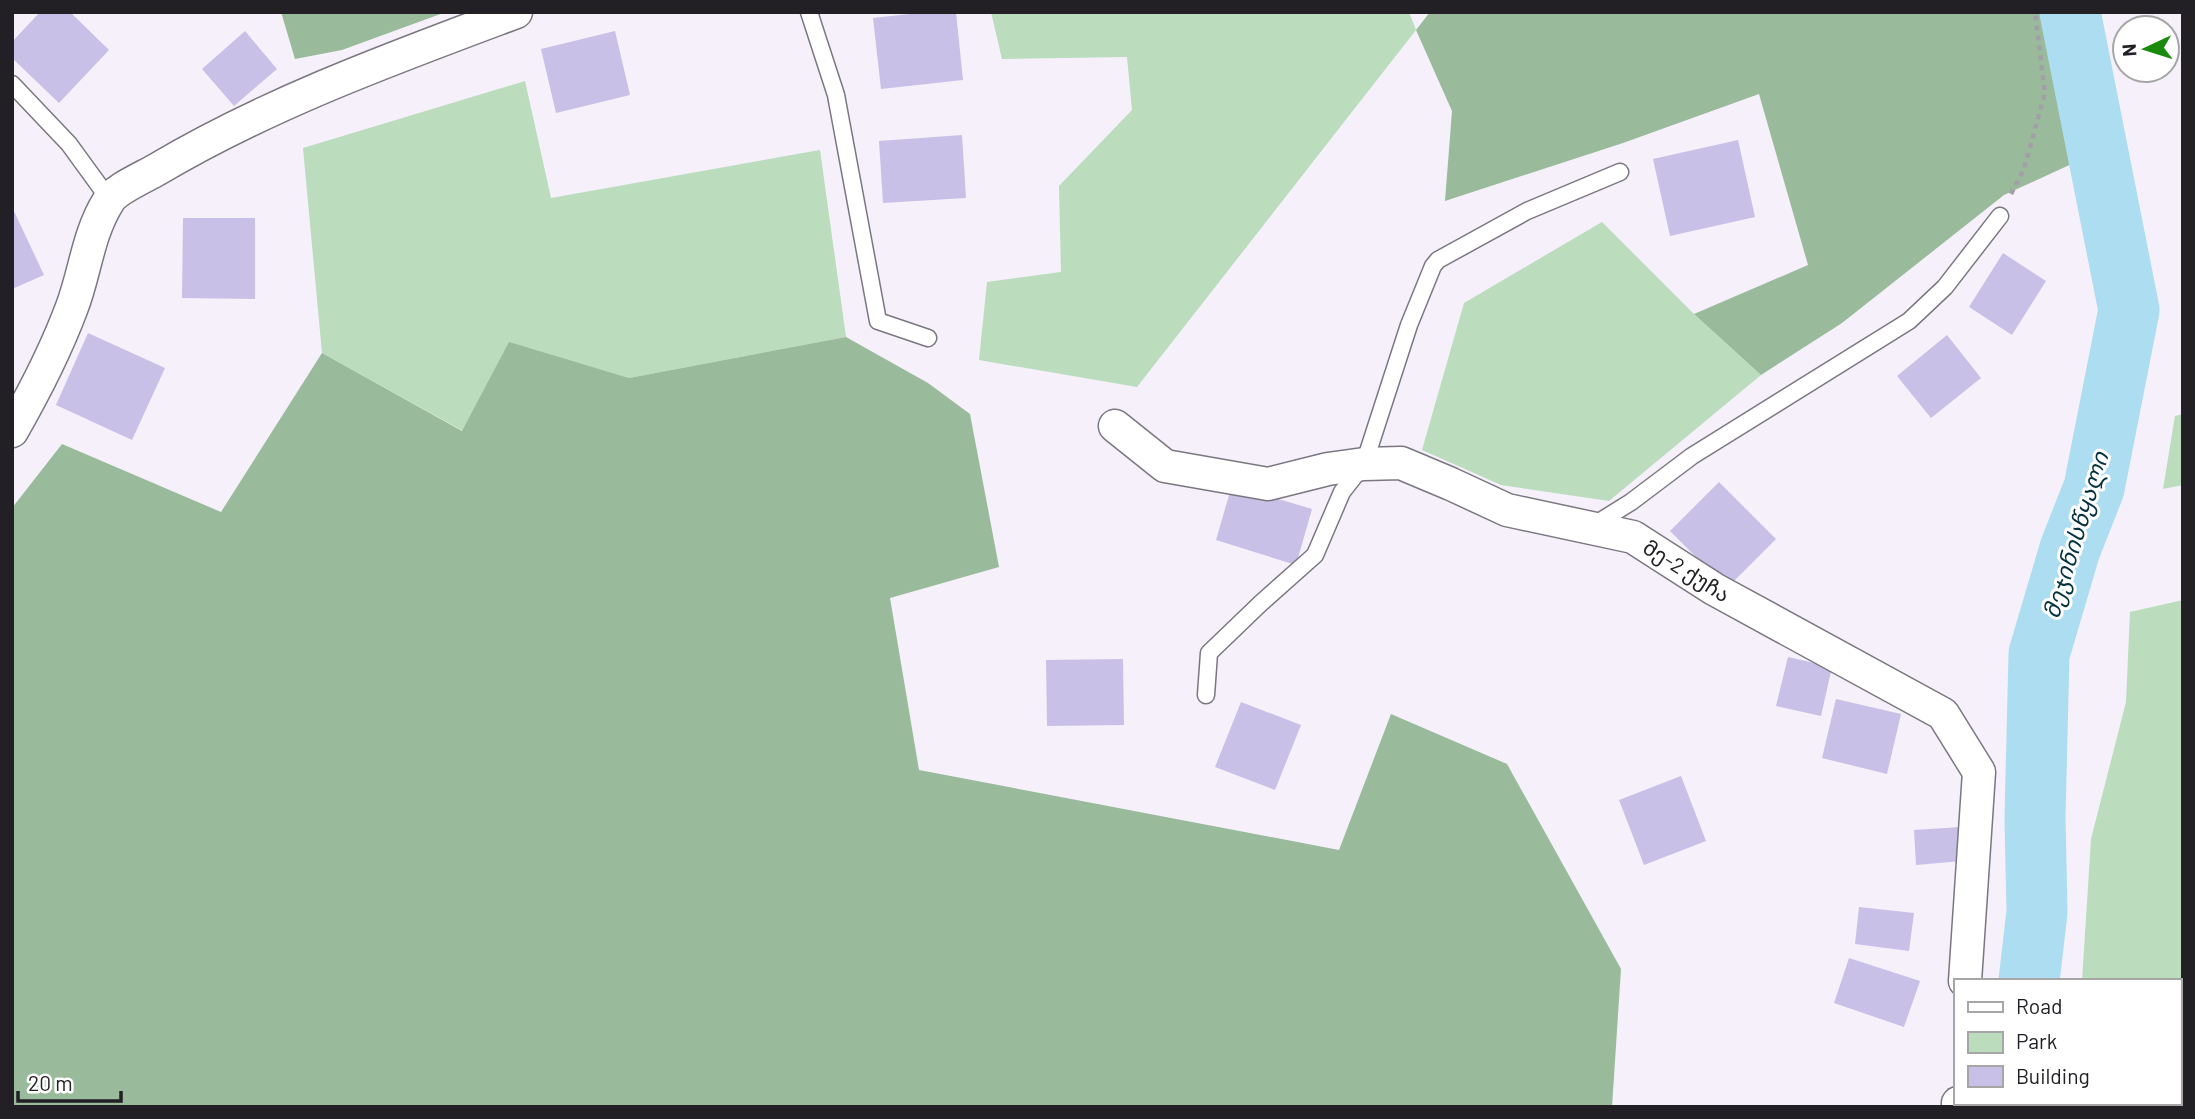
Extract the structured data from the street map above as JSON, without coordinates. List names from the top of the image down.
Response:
{
  "streets": {
    "street": ["მე-2 ქუჩა"]
  },
  "water": ["მეჯინისწყალი"],
  "legend": ["Road", "Park", "Building"],
  "scale_bar": "20 m",
  "north": "left"
}
